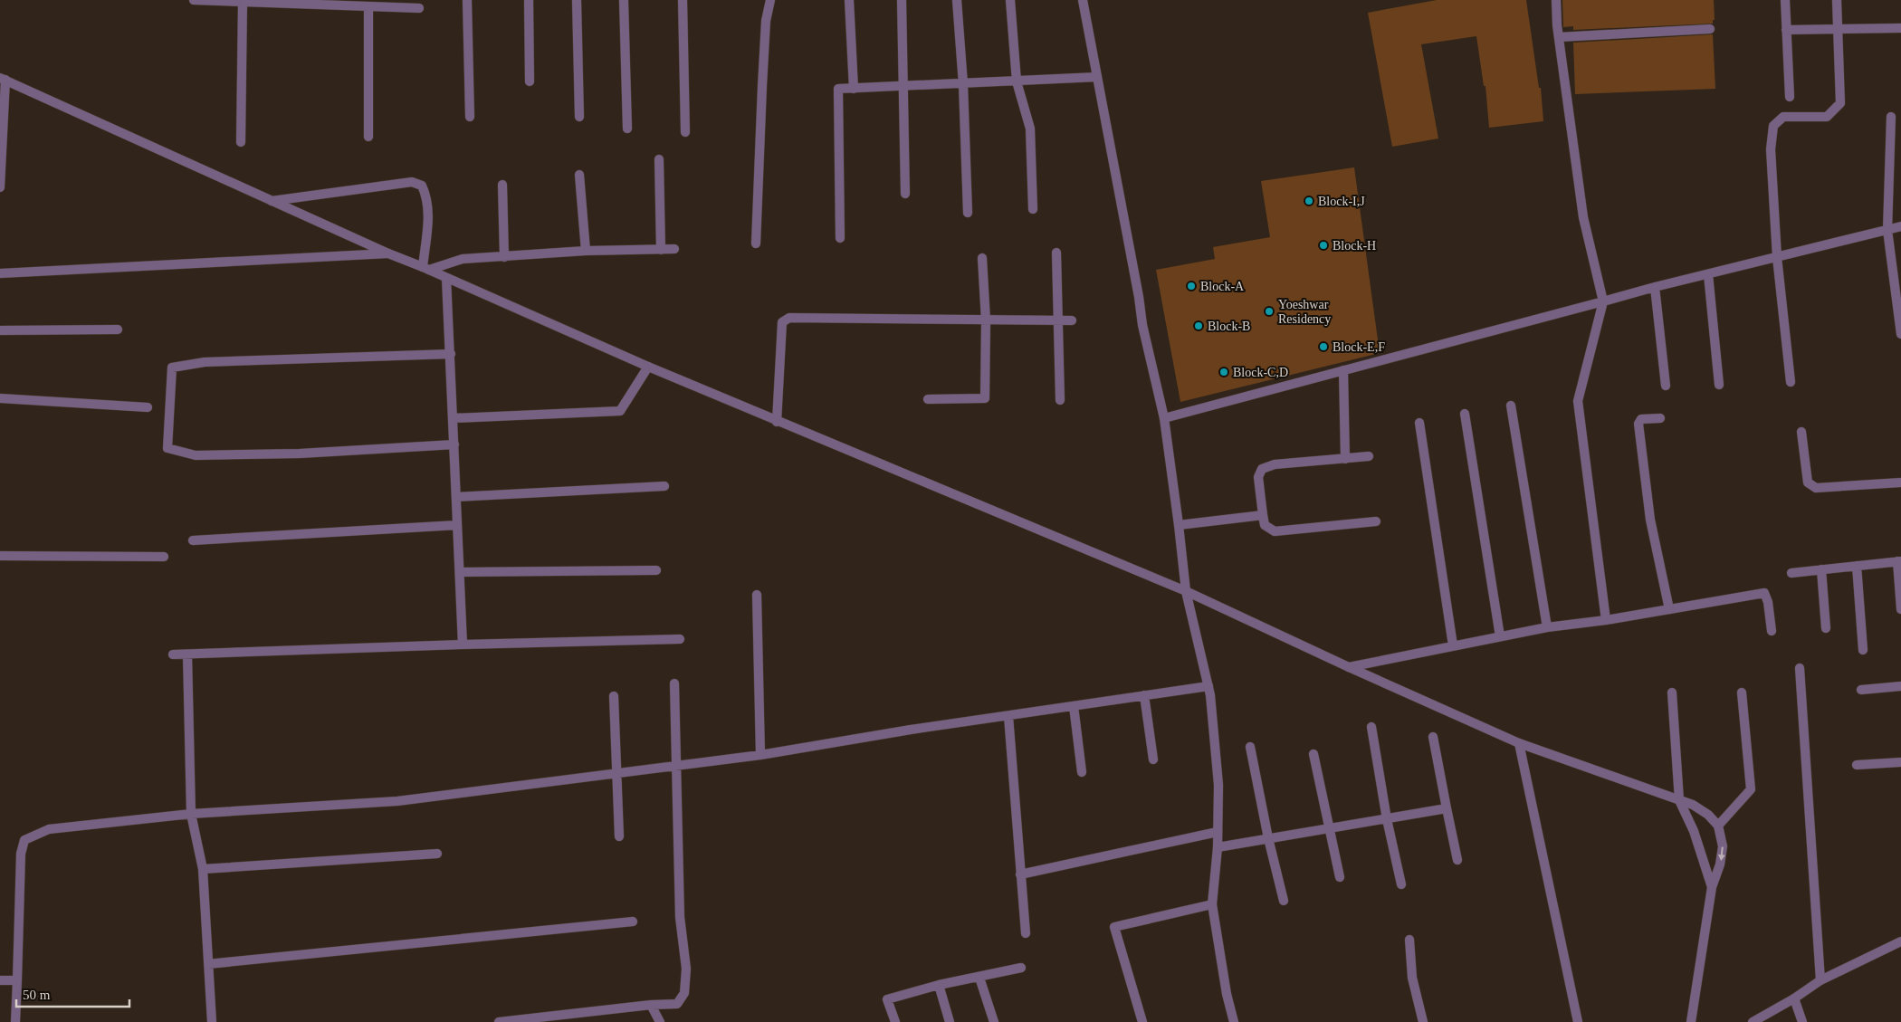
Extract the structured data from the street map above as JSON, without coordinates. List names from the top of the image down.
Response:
{
  "places": [
    "Block-I,J",
    "Block-H",
    "Block-A",
    "Yoeshwar Residency",
    "Block-B",
    "Block-E,F",
    "Block-C,D"
  ],
  "scale_bar": "50 m"
}
